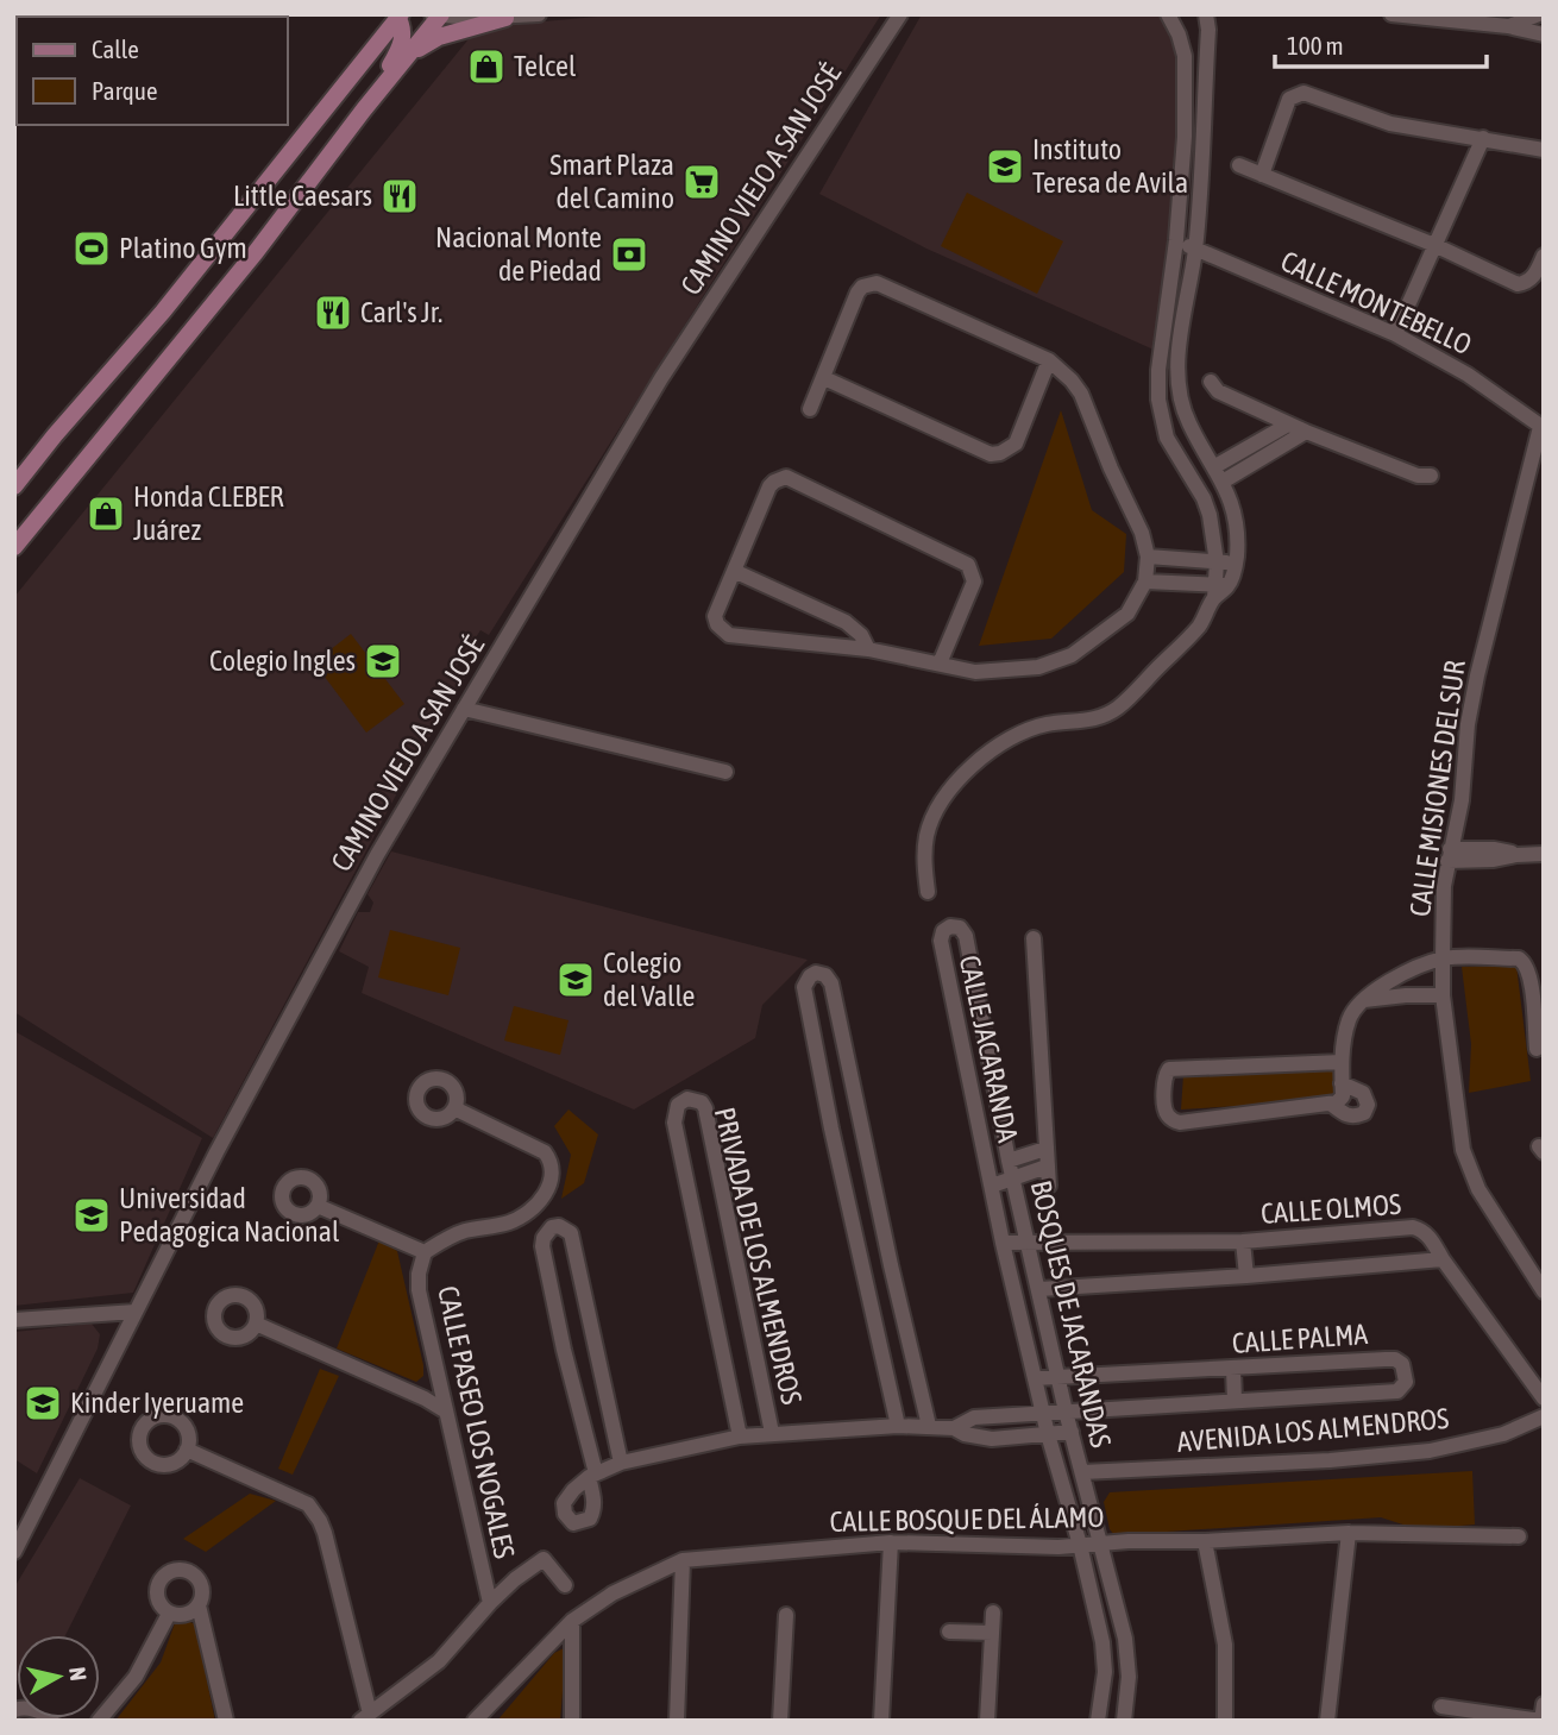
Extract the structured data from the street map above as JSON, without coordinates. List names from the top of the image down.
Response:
{
  "streets": {
    "street": [
      "CAMINO VIEJO A SAN JOSÉ",
      "CALLE MONTEBELLO",
      "CALLE MISIONES DEL SUR",
      "CALLE JACARANDA",
      "CALLE OLMOS",
      "PRIVADA DE LOS ALMENDROS",
      "BOSQUES DE JACARANDAS",
      "CALLE PALMA",
      "CALLE PASEO LOS NOGALES",
      "AVENIDA LOS ALMENDROS",
      "CALLE BOSQUE DEL ÁLAMO"
    ]
  },
  "crossings": [
    ["CALLE MONTEBELLO", "CALLE MISIONES DEL SUR"],
    ["CALLE JACARANDA", "CALLE OLMOS"],
    ["CALLE JACARANDA", "BOSQUES DE JACARANDAS"],
    ["CALLE JACARANDA", "CALLE PALMA"],
    ["CALLE JACARANDA", "CALLE BOSQUE DEL ÁLAMO"],
    ["CALLE OLMOS", "BOSQUES DE JACARANDAS"],
    ["BOSQUES DE JACARANDAS", "CALLE PALMA"],
    ["BOSQUES DE JACARANDAS", "AVENIDA LOS ALMENDROS"],
    ["BOSQUES DE JACARANDAS", "CALLE BOSQUE DEL ÁLAMO"]
  ],
  "places": {
    "shop": ["Telcel", "Honda CLEBER Juárez"],
    "school or university": [
      "Instituto Teresa de Avila",
      "Colegio Ingles",
      "Colegio del Valle",
      "Universidad Pedagogica Nacional",
      "Kinder Iyeruame"
    ],
    "supermarket": ["Smart Plaza del Camino"],
    "restaurant": ["Little Caesars", "Carl's Jr."],
    "sports": ["Platino Gym"],
    "bank": ["Nacional Monte de Piedad"]
  },
  "legend": ["Calle", "Parque"],
  "scale_bar": "100 m",
  "north": "right"
}
